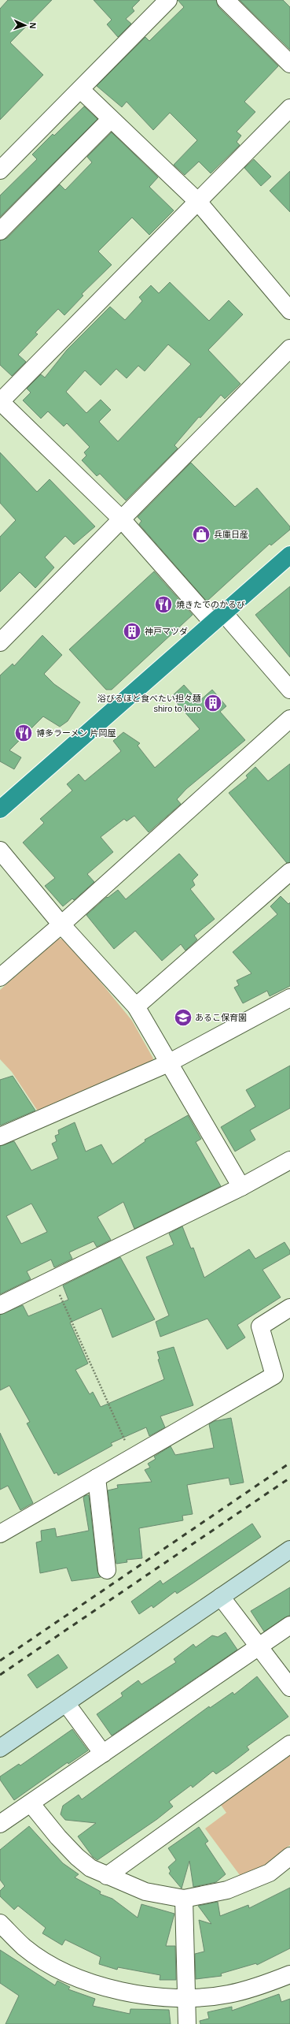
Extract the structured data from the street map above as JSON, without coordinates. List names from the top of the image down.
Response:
{
  "places": {
    "shop": ["兵庫日産"],
    "restaurant": ["焼きたてのかるび", "博多ラーメン 片岡屋"],
    "building": ["神戸マツダ", "浴びるほど食べたい担々麺 shiro to kuro"],
    "school or university": ["あるこ保育園"]
  },
  "north": "right"
}
